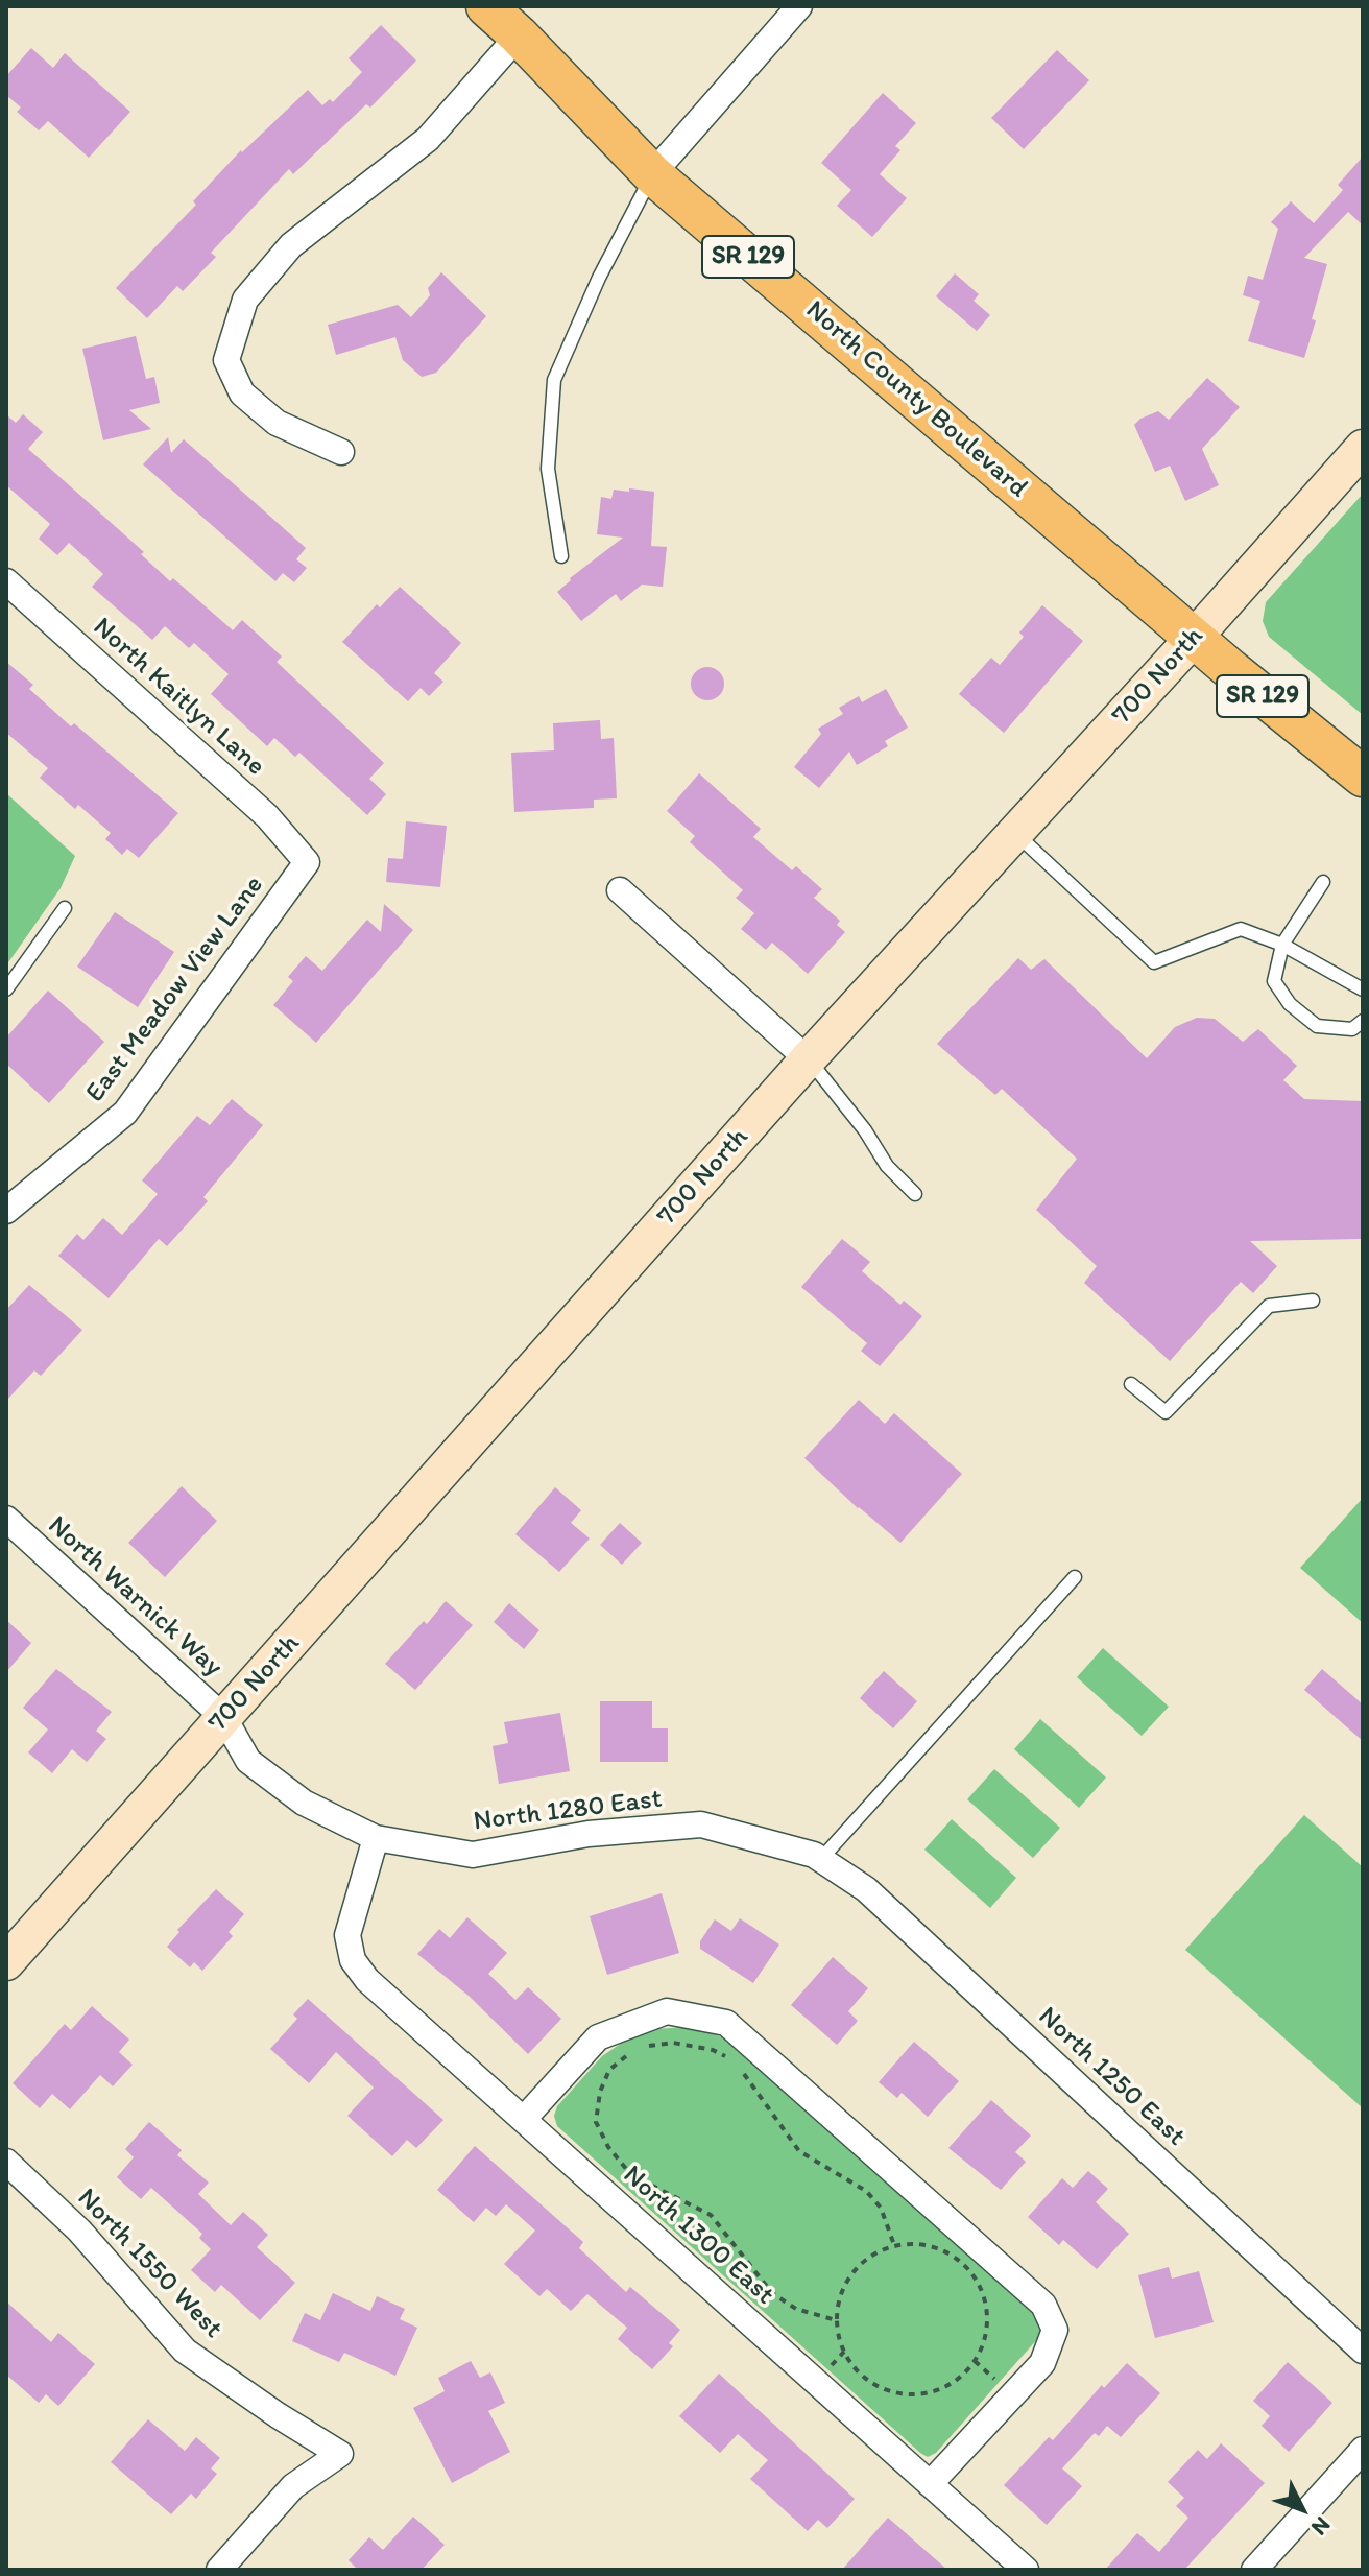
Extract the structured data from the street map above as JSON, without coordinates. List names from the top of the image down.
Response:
{
  "streets": {
    "main road": ["SR 129", "North County Boulevard"],
    "street": [
      "700 North",
      "North Kaitlyn Lane",
      "East Meadow View Lane",
      "North Warnick Way",
      "North 1280 East",
      "North 1250 East",
      "North 1300 East",
      "North 1550 West"
    ]
  },
  "crossings": [
    ["North County Boulevard", "700 North"],
    ["700 North", "North Warnick Way"],
    ["700 North", "North 1280 East"],
    ["North Kaitlyn Lane", "East Meadow View Lane"],
    ["North Warnick Way", "North 1280 East"],
    ["North 1280 East", "North 1250 East"],
    ["North 1280 East", "North 1300 East"]
  ],
  "north": "bottom right"
}
